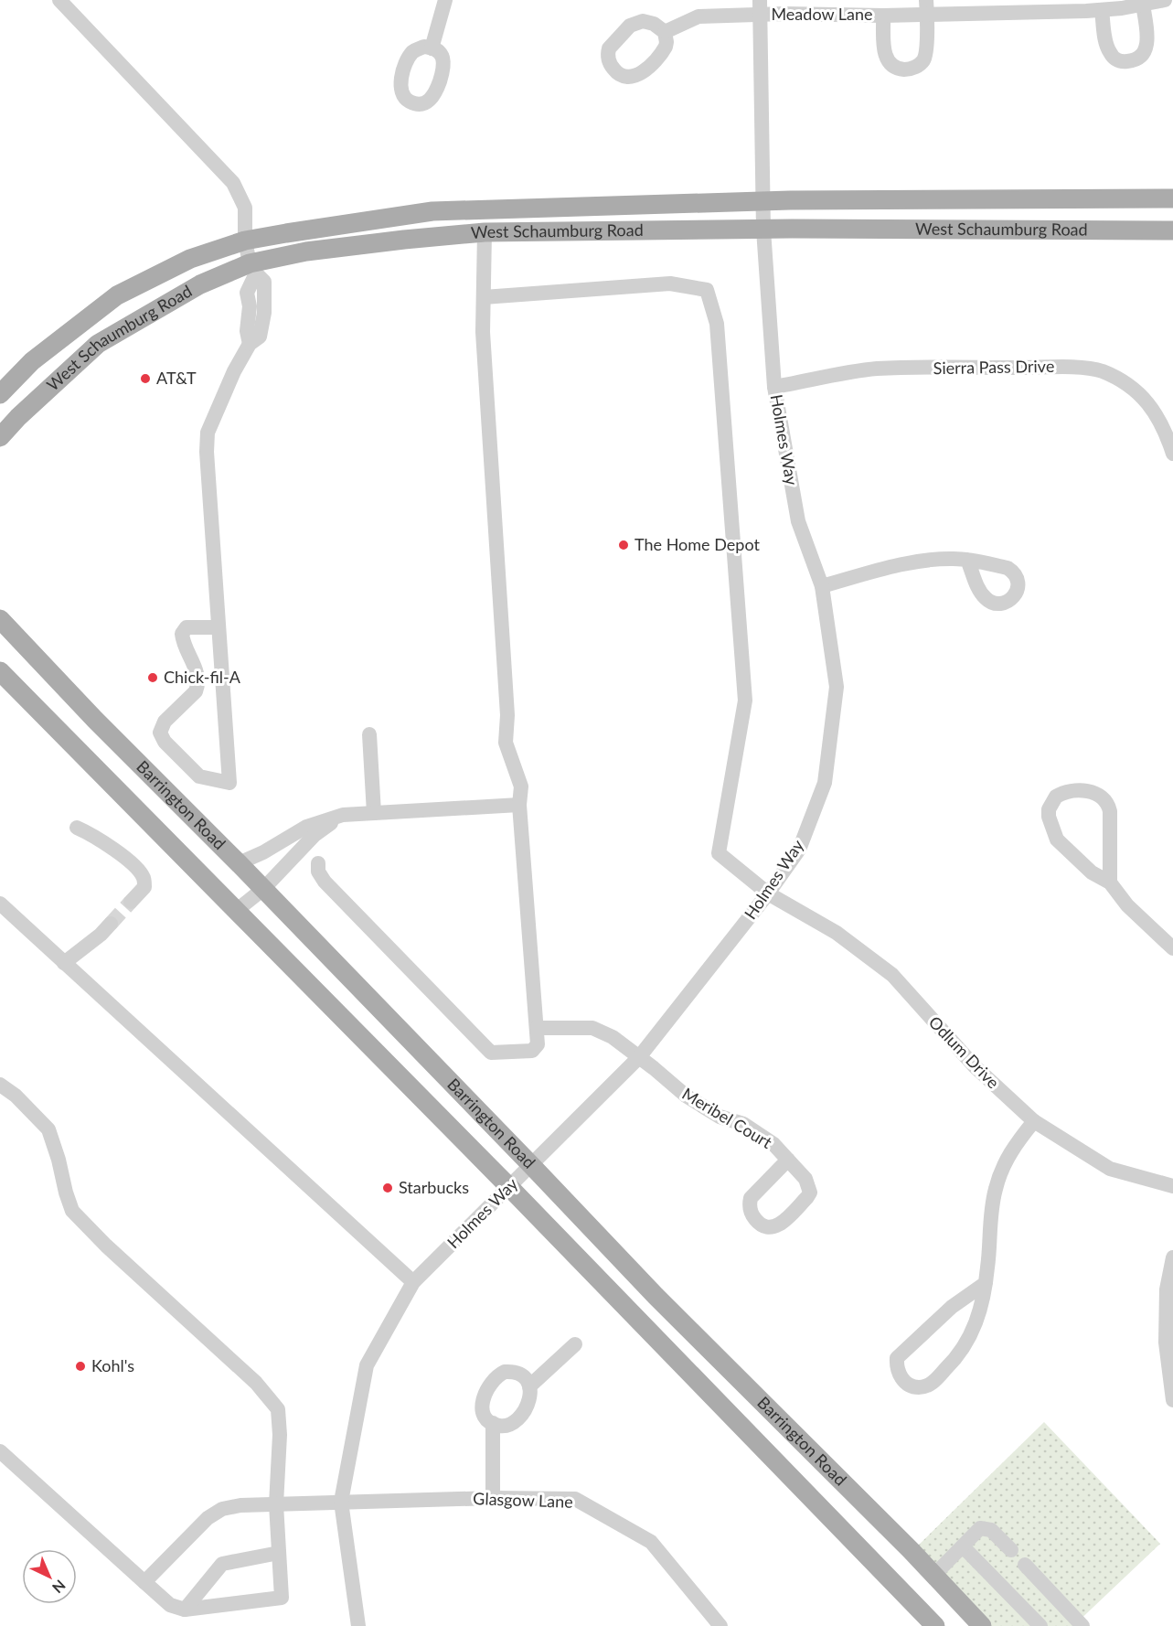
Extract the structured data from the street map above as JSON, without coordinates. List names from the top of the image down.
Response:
{
  "streets": {
    "main road": ["West Schaumburg Road", "Barrington Road"],
    "street": [
      "Meadow Lane",
      "Sierra Pass Drive",
      "Holmes Way",
      "Odlum Drive",
      "Meribel Court",
      "Glasgow Lane"
    ]
  },
  "crossings": [
    ["Meadow Lane", "Holmes Way"],
    ["West Schaumburg Road", "Holmes Way"],
    ["Sierra Pass Drive", "Holmes Way"],
    ["Holmes Way", "Barrington Road"],
    ["Holmes Way", "Odlum Drive"],
    ["Holmes Way", "Meribel Court"],
    ["Holmes Way", "Glasgow Lane"]
  ],
  "places": [
    "AT&T",
    "The Home Depot",
    "Chick-fil-A",
    "Starbucks",
    "Kohl's"
  ],
  "north": "bottom right"
}
